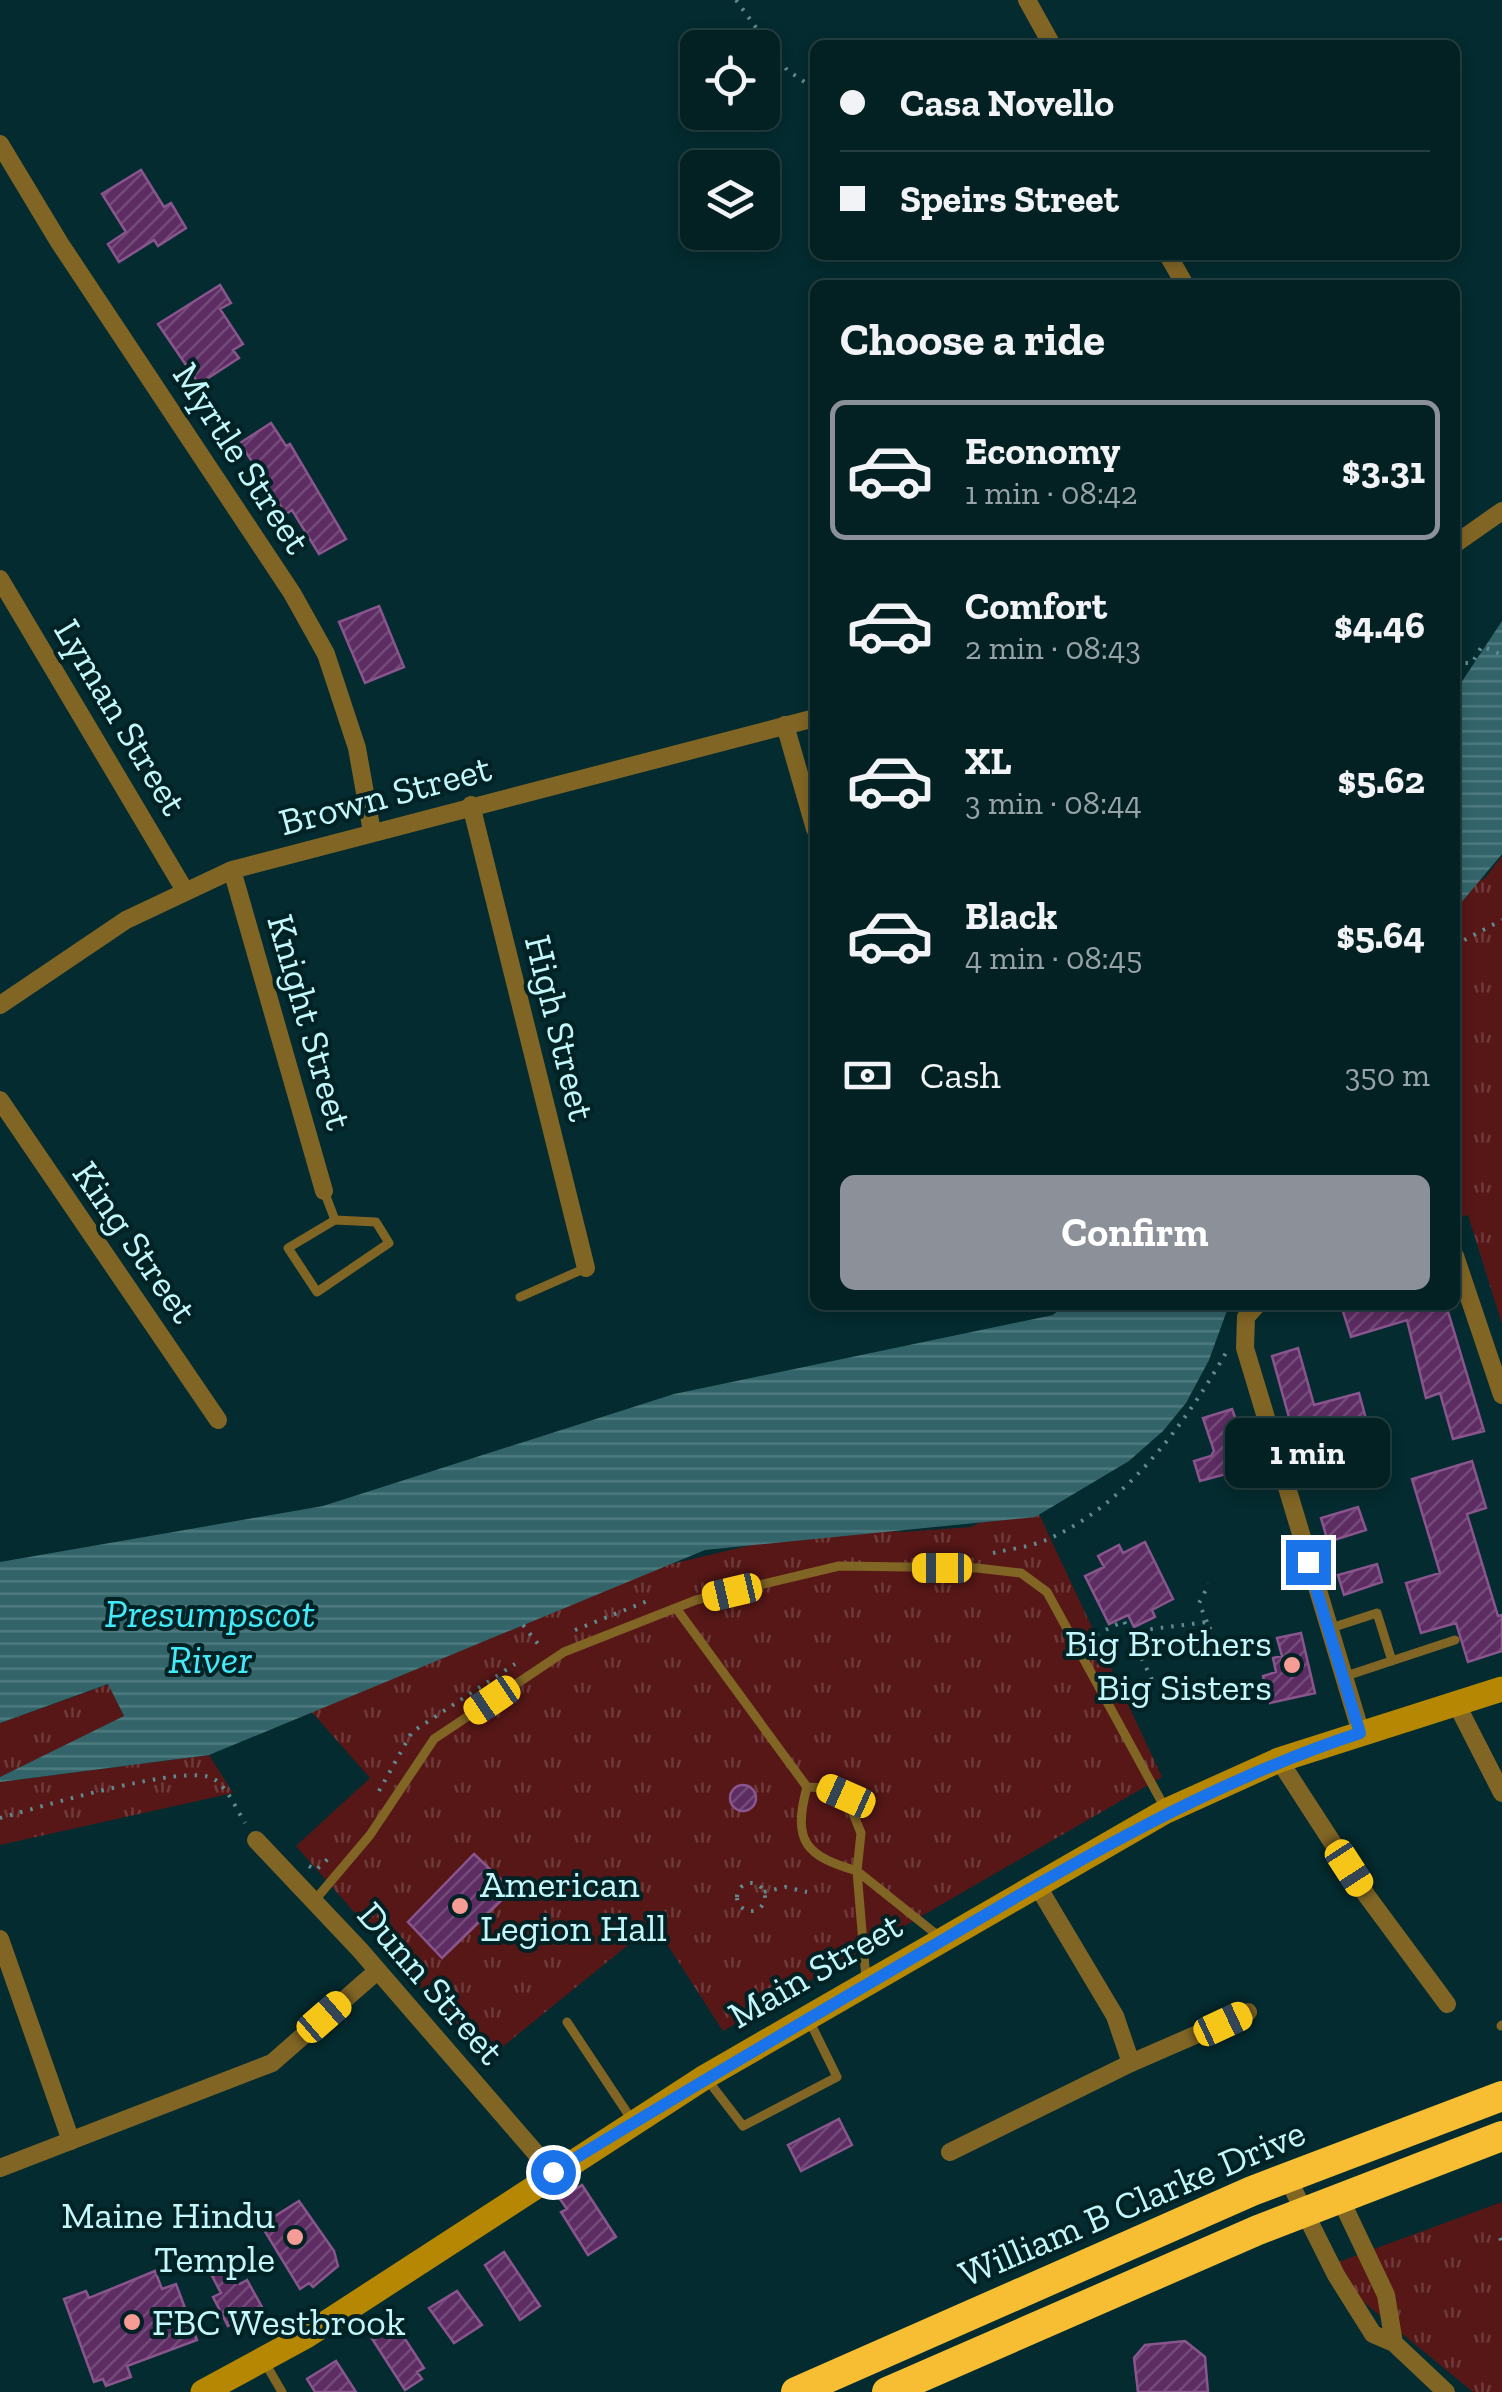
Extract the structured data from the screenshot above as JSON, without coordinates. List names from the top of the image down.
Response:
{
  "streets": {
    "highway": ["William B Clarke Drive"],
    "main road": ["Main Street"],
    "street": [
      "Myrtle Street",
      "Lyman Street",
      "Brown Street",
      "Knight Street",
      "High Street",
      "King Street",
      "Dunn Street"
    ]
  },
  "crossings": [
    ["Myrtle Street", "Brown Street"],
    ["Lyman Street", "Brown Street"],
    ["Brown Street", "Knight Street"],
    ["Brown Street", "High Street"],
    ["Main Street", "Dunn Street"]
  ],
  "water": ["Presumpscot River"],
  "places": [
    "Big Brothers Big Sisters",
    "American Legion Hall",
    "Maine Hindu Temple",
    "FBC Westbrook"
  ],
  "page": {
    "banner": ["Casa Novello", "Speirs Street"],
    "heading": "Choose a ride",
    "list": [
      {
        "name": "Economy",
        "note": "1 min · 08:42",
        "value": "$3.31"
      },
      {
        "name": "Comfort",
        "note": "2 min · 08:43",
        "value": "$4.46"
      },
      {
        "name": "XL",
        "note": "3 min · 08:44",
        "value": "$5.62"
      },
      {
        "name": "Black",
        "note": "4 min · 08:45",
        "value": "$5.64"
      }
    ],
    "pay": ["Cash", "350 m"],
    "buttons": "Confirm",
    "bubble": "1 min"
  }
}
